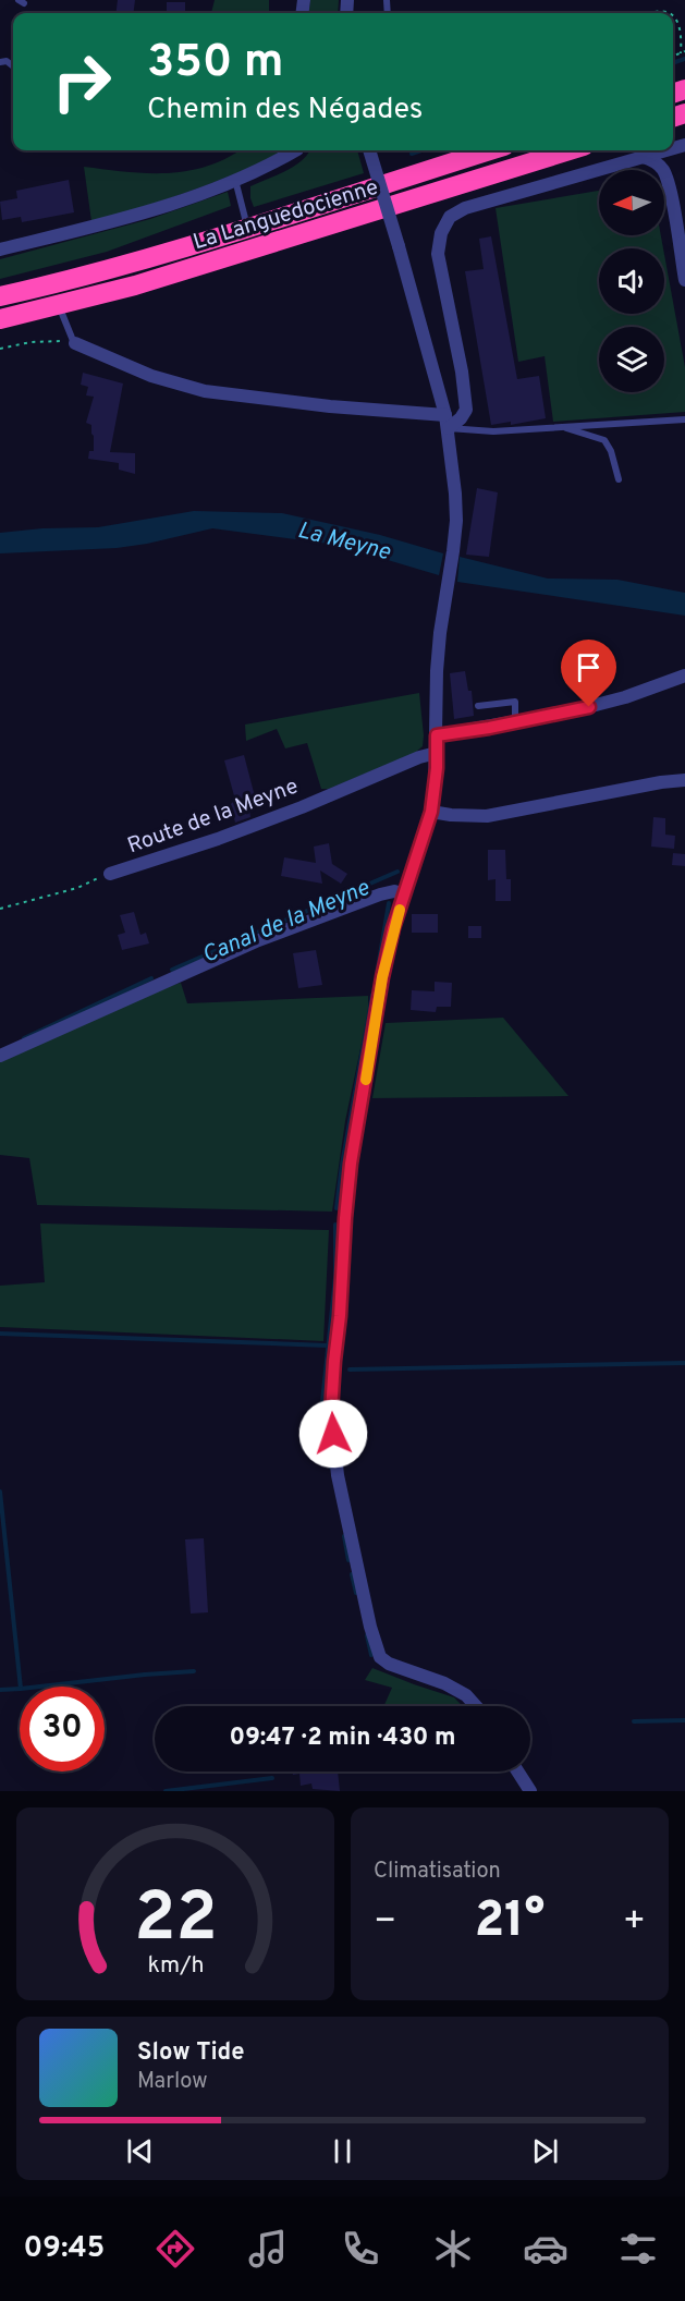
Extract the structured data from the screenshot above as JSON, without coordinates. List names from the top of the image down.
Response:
{
  "streets": {
    "highway": ["La Languedocienne"],
    "street": ["Route de la Meyne"]
  },
  "water": ["La Meyne", "Canal de la Meyne"],
  "north": "left",
  "page": {
    "turn": ["350 m", "Chemin des Négades"],
    "limit": "30",
    "trip": "09:47 · 2 min · 430 m",
    "tile": "Climatisation",
    "heat": ["−", "21°", "+"],
    "song": ["Slow Tide", "Marlow"],
    "tabs": "09:45",
    "gauge": ["22", "km/h"]
  }
}
